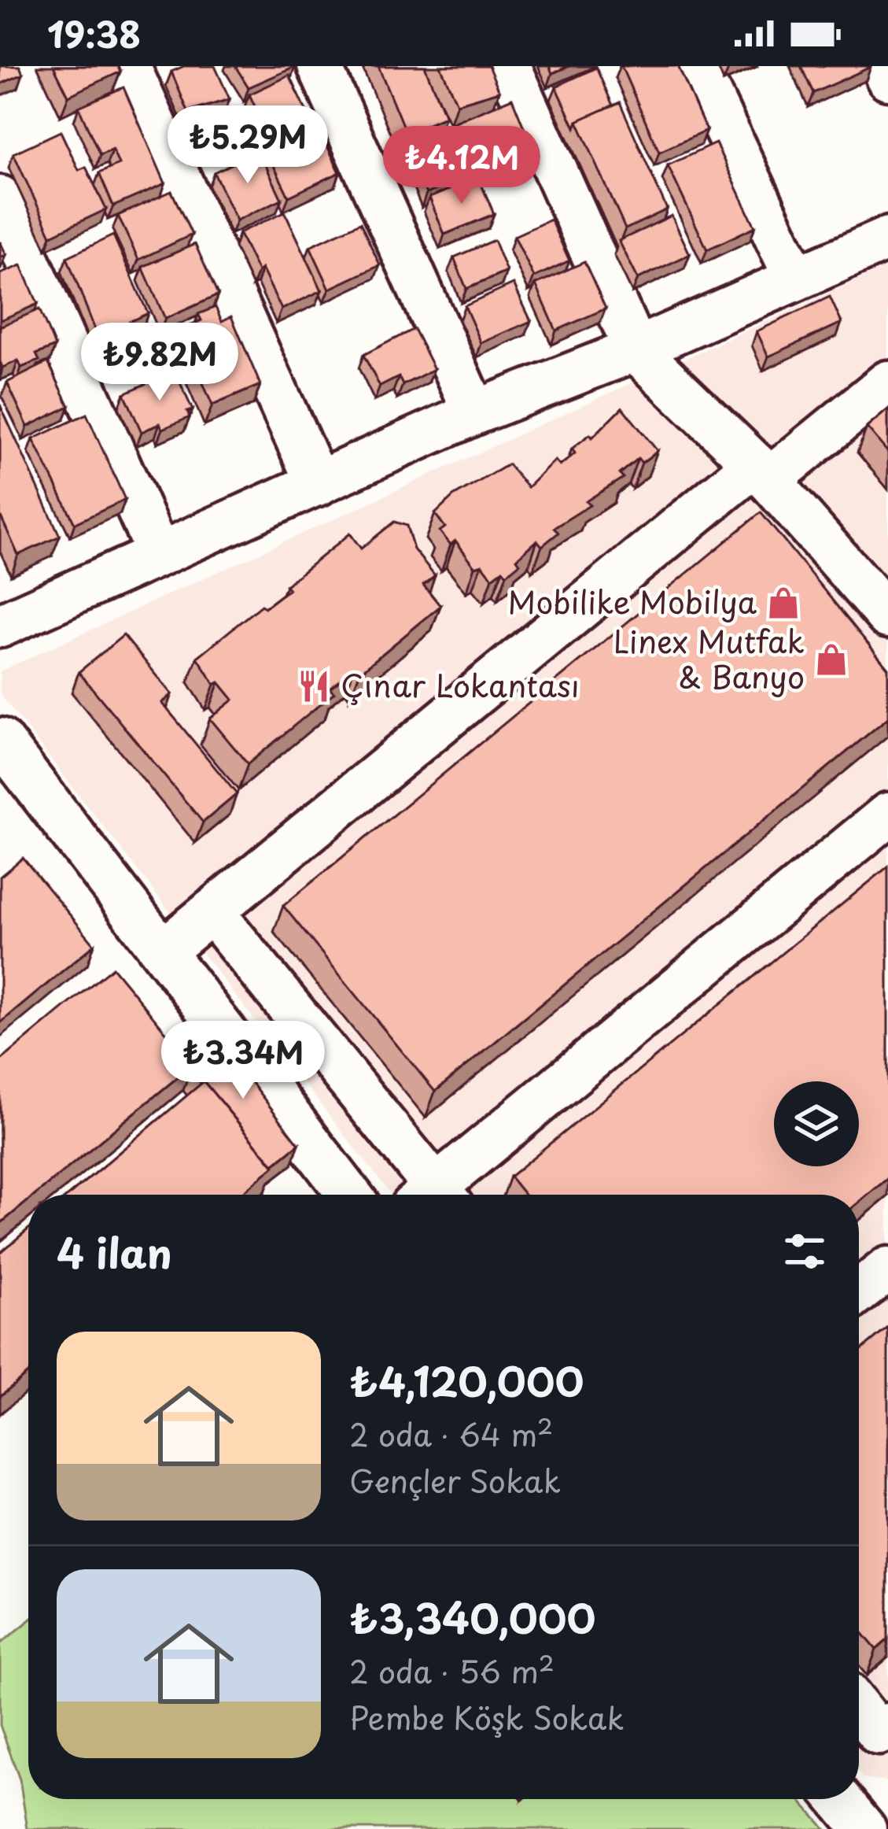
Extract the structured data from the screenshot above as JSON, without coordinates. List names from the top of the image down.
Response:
{
  "places": {
    "shop": ["Mobilike Mobilya", "Linex Mutfak & Banyo"],
    "restaurant": ["Çınar Lokantası"]
  },
  "page": {
    "status": "19:38",
    "price": [
      "₺5.29M",
      "₺4.12M",
      "₺9.82M",
      "₺3.34M"
    ],
    "heading": "4 ilan",
    "list": [
      {
        "name": "₺4,120,000",
        "note": "2 oda · 64 m² · Gençler Sokak"
      },
      {
        "name": "₺3,340,000",
        "note": "2 oda · 56 m² · Pembe Köşk Sokak"
      }
    ]
  }
}
